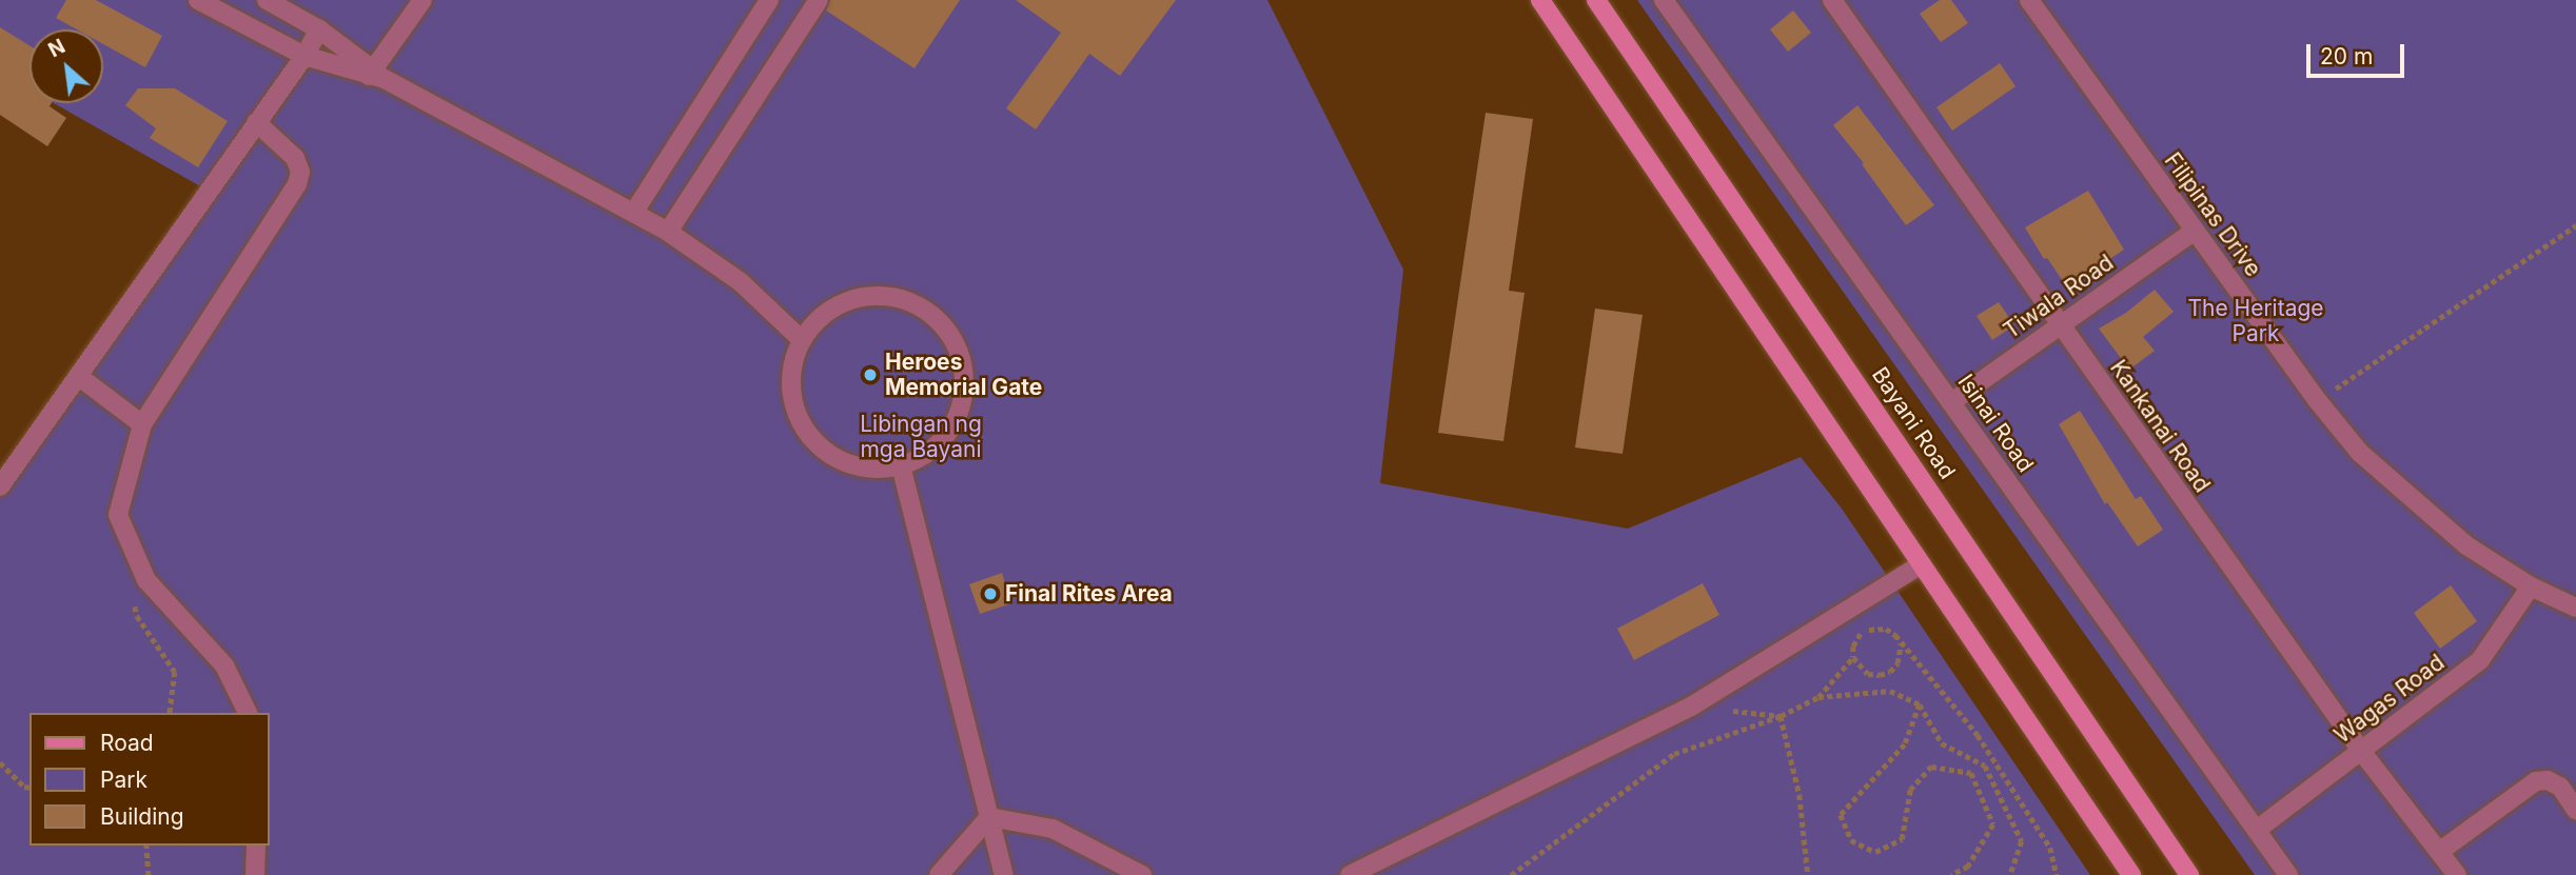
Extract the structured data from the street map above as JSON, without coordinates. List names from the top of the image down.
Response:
{
  "streets": {
    "main road": ["Bayani Road"],
    "street": [
      "Filipinas Drive",
      "Tiwala Road",
      "Isinai Road",
      "Kankanai Road",
      "Wagas Road"
    ]
  },
  "crossings": [
    ["Filipinas Drive", "Tiwala Road"],
    ["Filipinas Drive", "Wagas Road"],
    ["Tiwala Road", "Isinai Road"],
    ["Tiwala Road", "Kankanai Road"],
    ["Isinai Road", "Wagas Road"],
    ["Kankanai Road", "Wagas Road"]
  ],
  "parks": ["The Heritage Park", "Libingan ng mga Bayani"],
  "places": ["Heroes Memorial Gate", "Final Rites Area"],
  "legend": ["Road", "Park", "Building"],
  "scale_bar": "20 m",
  "north": "top left"
}
